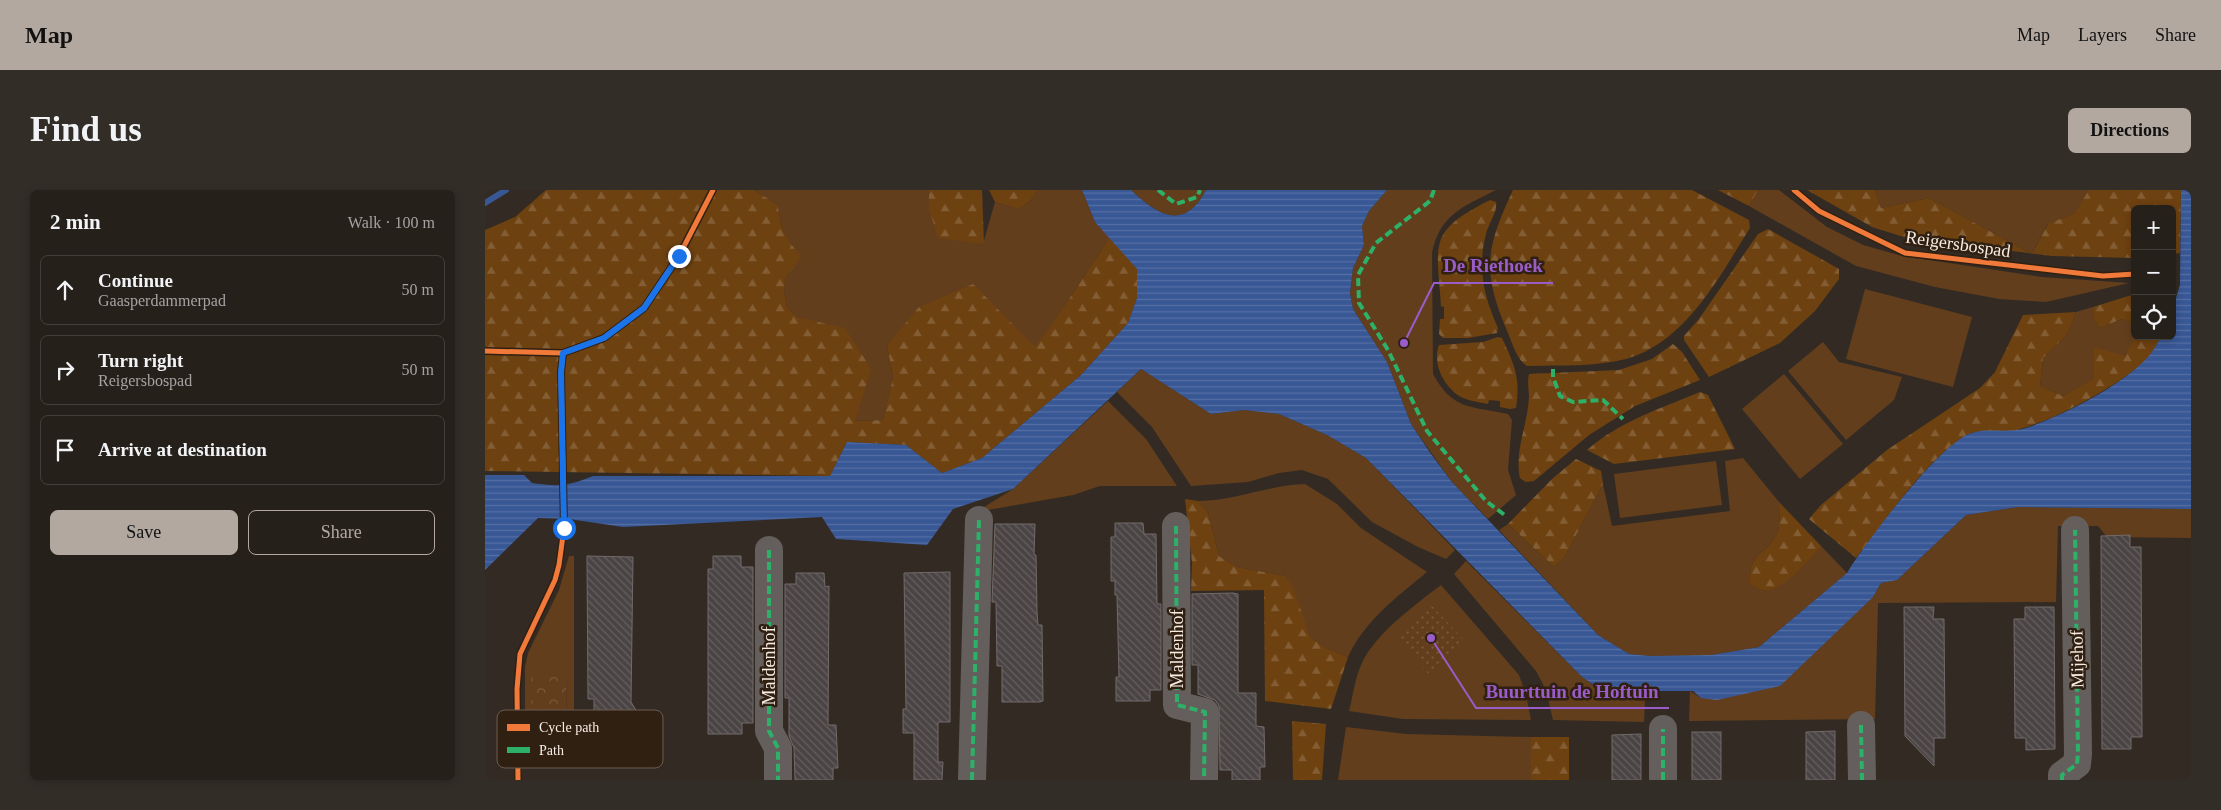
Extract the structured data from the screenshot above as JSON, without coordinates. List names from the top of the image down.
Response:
{
  "streets": {
    "street": ["Maldenhof", "Mijehof"],
    "cycle path": ["Reigersbospad"]
  },
  "places": ["De Riethoek", "Buurttuin de Hoftuin"],
  "legend": ["Cycle path", "Path"],
  "page": {
    "header": "Map",
    "nav": ["Map", "Layers", "Share"],
    "buttons": [
      "Directions",
      ["Save", "Share"]
    ],
    "title": "Find us",
    "heading": ["2 min", "Walk · 100 m"],
    "map_buttons": ["+", "−"],
    "list": [
      ["Continue", "Gaasperdammerpad", "50 m"],
      ["Turn right", "Reigersbospad", "50 m"],
      "Arrive at destination"
    ]
  }
}
